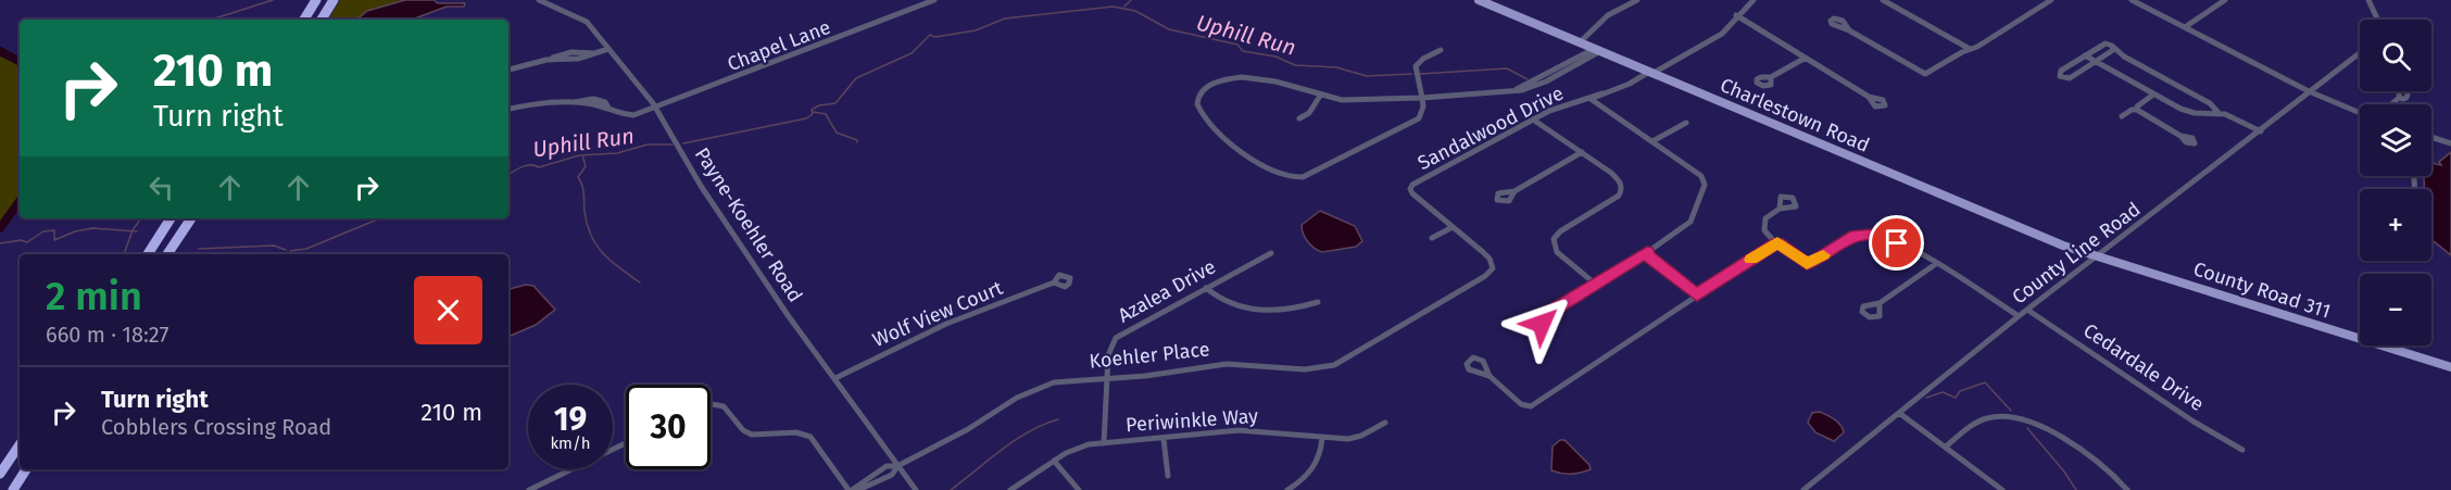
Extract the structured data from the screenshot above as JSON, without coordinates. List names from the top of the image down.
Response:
{
  "streets": {
    "main road": ["Charlestown Road", "County Road 311"],
    "street": [
      "Chapel Lane",
      "Sandalwood Drive",
      "Payne-Koehler Road",
      "County Line Road",
      "Azalea Drive",
      "Wolf View Court",
      "Koehler Place",
      "Cedardale Drive",
      "Periwinkle Way"
    ]
  },
  "crossings": [
    ["Chapel Lane", "Payne-Koehler Road"],
    ["Charlestown Road", "Sandalwood Drive"],
    ["Charlestown Road", "County Line Road"],
    ["Charlestown Road", "County Road 311"],
    ["Sandalwood Drive", "Koehler Place"],
    ["Payne-Koehler Road", "Wolf View Court"],
    ["Payne-Koehler Road", "Koehler Place"],
    ["County Line Road", "County Road 311"],
    ["County Line Road", "Cedardale Drive"],
    ["Azalea Drive", "Koehler Place"],
    ["Azalea Drive", "Periwinkle Way"]
  ],
  "water": ["Uphill Run"],
  "page": {
    "map_buttons": ["+", "−"],
    "turn": ["210 m", "Turn right"],
    "heading": ["2 min", "660 m · 18:27"],
    "list": [
      {
        "name": "Turn right",
        "note": "Cobblers Crossing Road",
        "value": "210 m"
      }
    ],
    "speed": "19 km/h",
    "limit": "30"
  }
}
